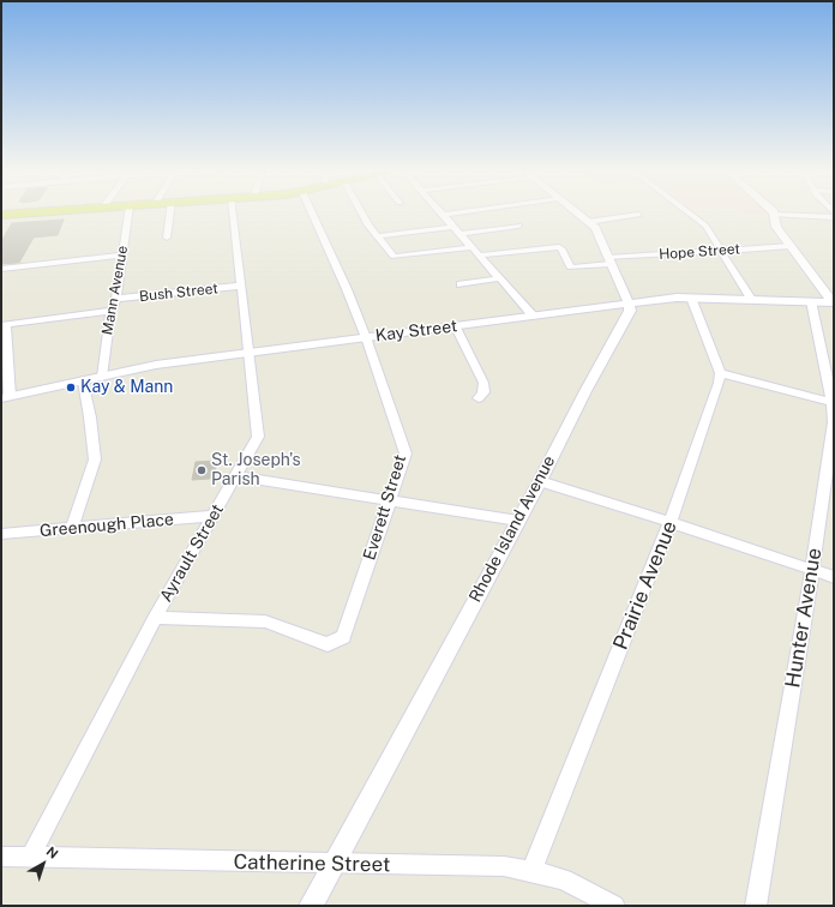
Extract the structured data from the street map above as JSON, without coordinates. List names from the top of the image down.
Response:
{
  "streets": {
    "street": [
      "Hope Street",
      "Mann Avenue",
      "Bush Street",
      "Kay Street",
      "Everett Street",
      "Greenough Place",
      "Rhode Island Avenue",
      "Ayrault Street",
      "Prairie Avenue",
      "Hunter Avenue",
      "Catherine Street"
    ]
  },
  "crossings": [
    ["Mann Avenue", "Bush Street"],
    ["Mann Avenue", "Kay Street"],
    ["Bush Street", "Ayrault Street"],
    ["Kay Street", "Everett Street"],
    ["Kay Street", "Rhode Island Avenue"],
    ["Kay Street", "Ayrault Street"],
    ["Kay Street", "Hunter Avenue"],
    ["Everett Street", "Ayrault Street"],
    ["Greenough Place", "Ayrault Street"],
    ["Rhode Island Avenue", "Catherine Street"],
    ["Ayrault Street", "Catherine Street"],
    ["Prairie Avenue", "Catherine Street"]
  ],
  "places": ["Kay & Mann", "St. Joseph's Parish"],
  "north": "top right"
}
